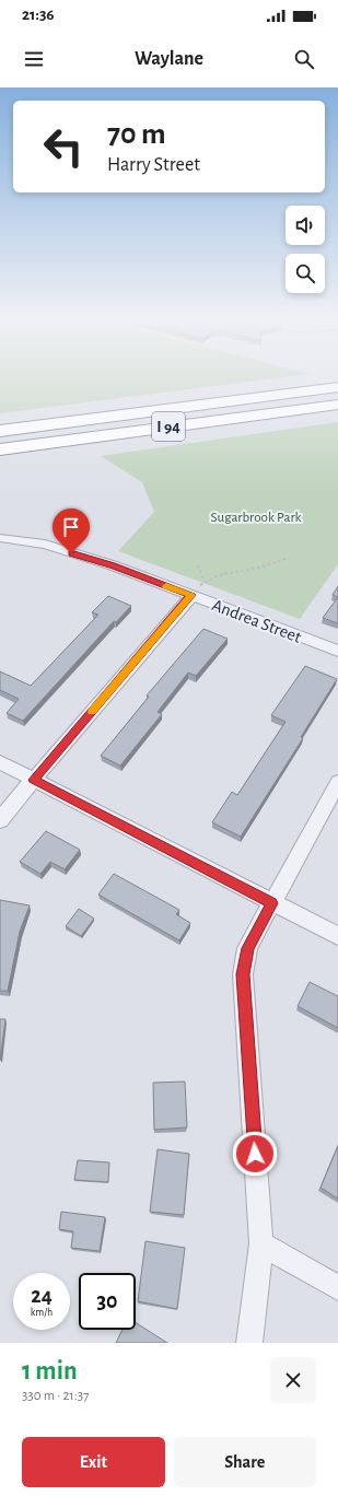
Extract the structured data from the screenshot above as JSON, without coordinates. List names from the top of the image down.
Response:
{
  "streets": {
    "highway": ["I 94"],
    "street": ["Andrea Street"]
  },
  "parks": ["Sugarbrook Park"],
  "page": {
    "status": "21:36",
    "header": "Waylane",
    "turn": ["70 m", "Harry Street"],
    "speed": "24 km/h",
    "limit": "30",
    "heading": ["1 min", "330 m · 21:37"],
    "buttons": ["Exit", "Share"]
  }
}
